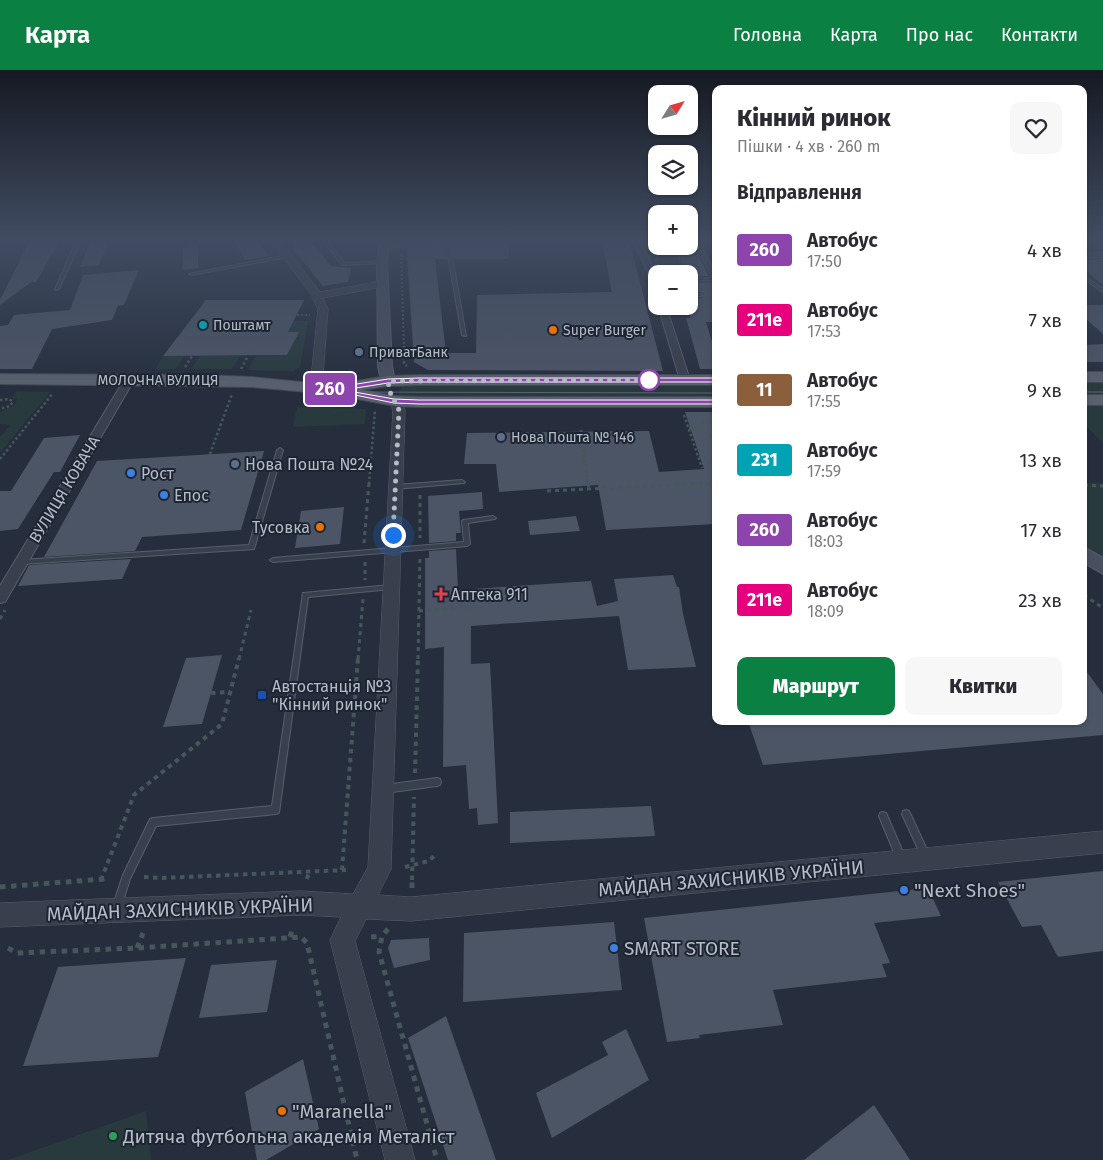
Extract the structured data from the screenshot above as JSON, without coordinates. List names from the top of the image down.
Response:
{
  "streets": {
    "main road": ["МОЛОЧНА ВУЛИЦЯ"],
    "street": ["ВУЛИЦЯ КОВАЧА", "МАЙДАН ЗАХИСНИКІВ УКРАЇНИ"]
  },
  "crossings": [
    ["МОЛОЧНА ВУЛИЦЯ", "ВУЛИЦЯ КОВАЧА"]
  ],
  "places": {
    "other": [
      "Поштамт",
      "Super Burger",
      "ПриватБанк",
      "Нова Пошта № 146",
      "Нова Пошта №24",
      "Рост",
      "Епос",
      "Тусовка",
      "\"Next Shoes\"",
      "SMART STORE",
      "\"Maranella\"",
      "Дитяча футбольна академія Металіст"
    ],
    "health": ["Аптека 911"],
    "transit": ["Автостанція №3 \"Кінний ринок\""]
  },
  "lines": ["bus line 260"],
  "north": "top right",
  "page": {
    "header": "Карта",
    "nav": [
      "Головна",
      "Карта",
      "Про нас",
      "Контакти"
    ],
    "on_map": "260",
    "map_buttons": ["+", "−"],
    "heading": [
      ["Кінний ринок", "Пішки · 4 хв · 260 m"],
      "Відправлення"
    ],
    "list": [
      {
        "mark": "260",
        "name": "Автобус",
        "note": "17:50",
        "value": "4 хв"
      },
      {
        "mark": "211е",
        "name": "Автобус",
        "note": "17:53",
        "value": "7 хв"
      },
      {
        "mark": "11",
        "name": "Автобус",
        "note": "17:55",
        "value": "9 хв"
      },
      {
        "mark": "231",
        "name": "Автобус",
        "note": "17:59",
        "value": "13 хв"
      },
      {
        "mark": "260",
        "name": "Автобус",
        "note": "18:03",
        "value": "17 хв"
      },
      {
        "mark": "211е",
        "name": "Автобус",
        "note": "18:09",
        "value": "23 хв"
      }
    ],
    "buttons": ["Маршрут", "Квитки"]
  }
}
